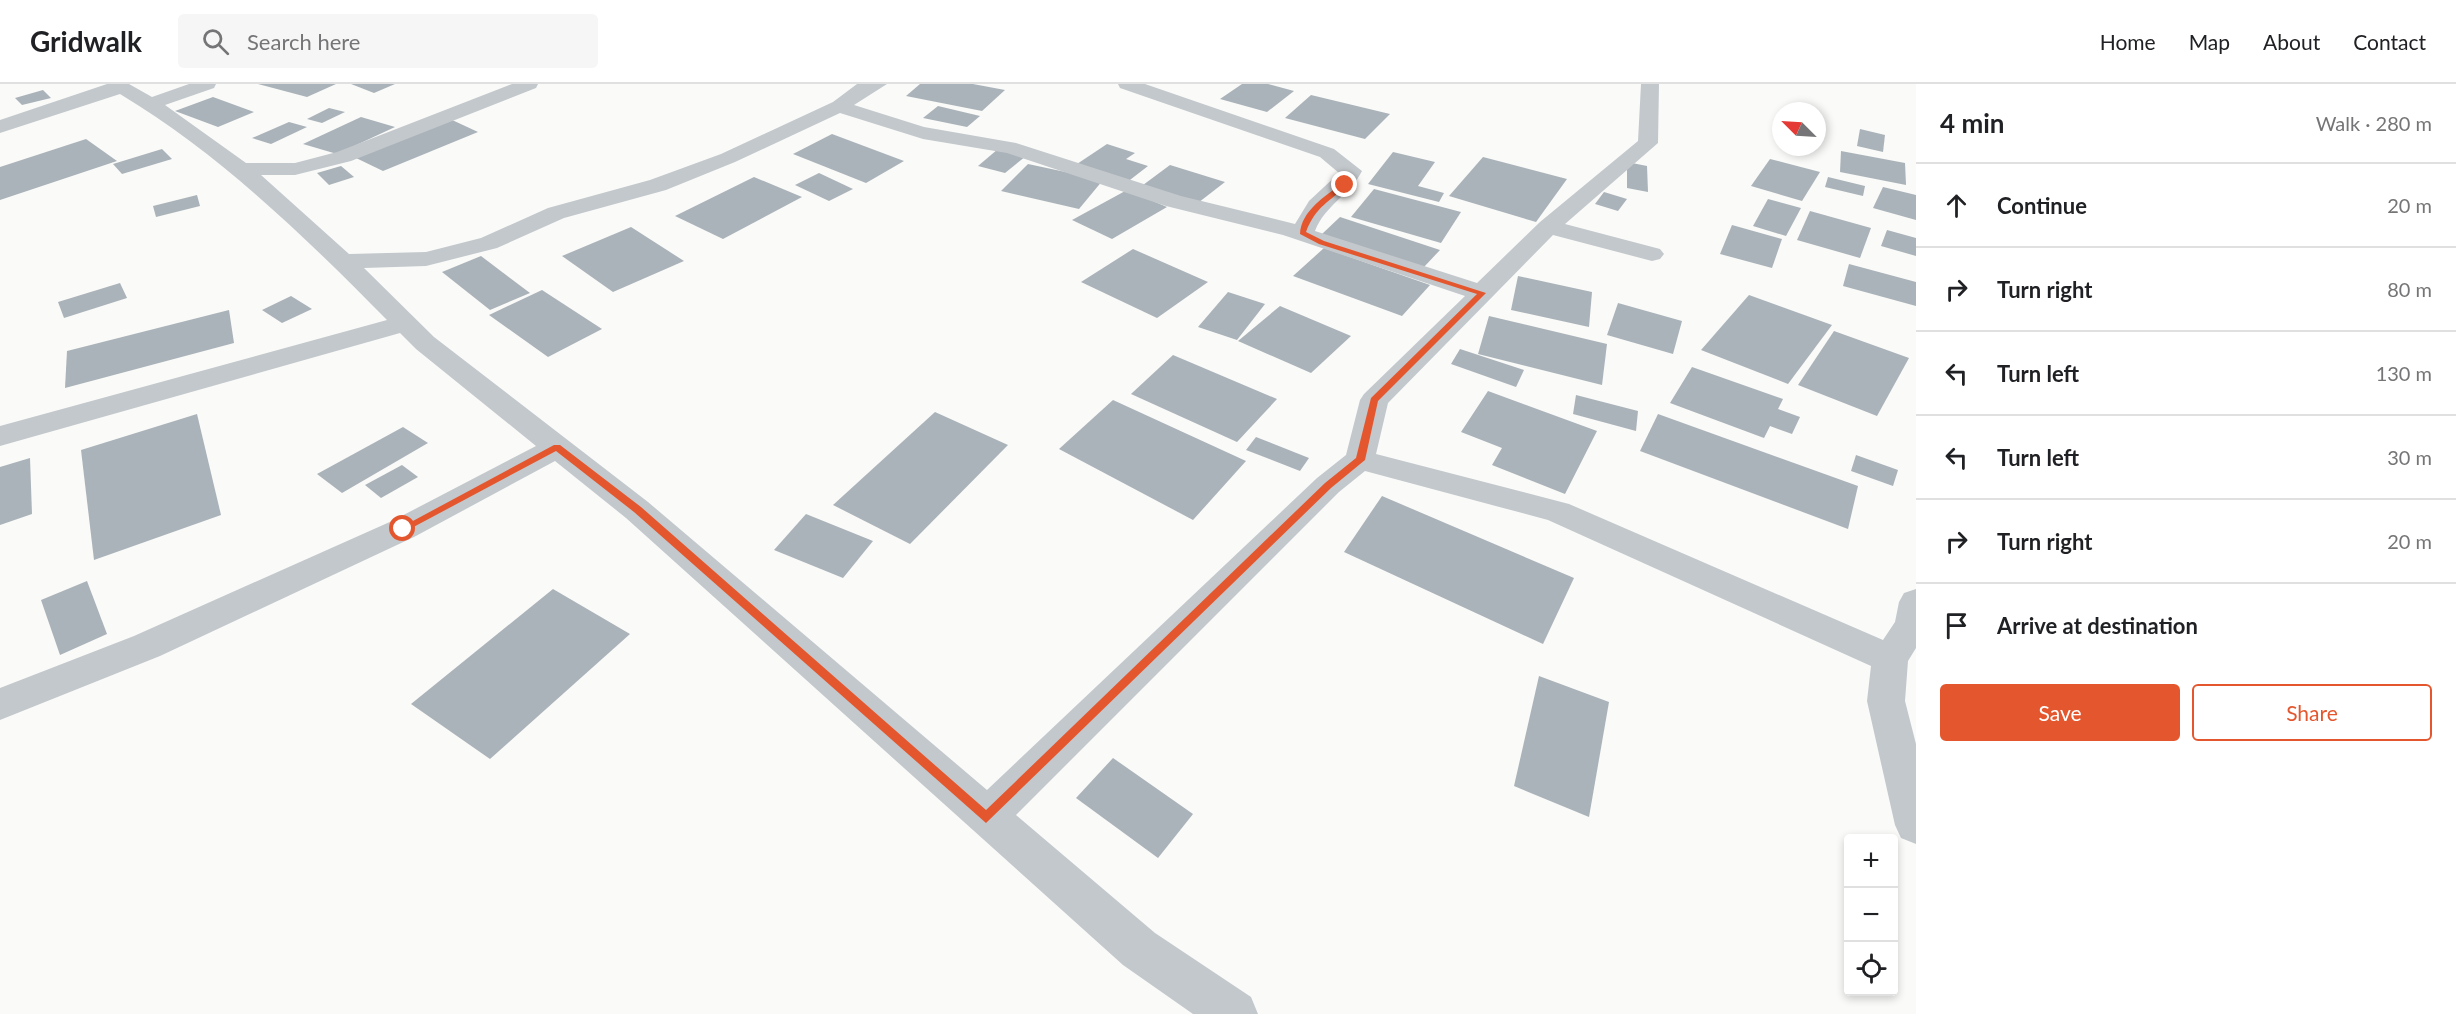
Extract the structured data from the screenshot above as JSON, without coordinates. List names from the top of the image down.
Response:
{
  "north": "top left",
  "page": {
    "header": "Gridwalk",
    "search": "Search here",
    "nav": [
      "Home",
      "Map",
      "About",
      "Contact"
    ],
    "heading": ["4 min", "Walk · 280 m"],
    "list": [
      ["Continue", "20 m"],
      ["Turn right", "80 m"],
      ["Turn left", "130 m"],
      ["Turn left", "30 m"],
      ["Turn right", "20 m"],
      "Arrive at destination"
    ],
    "buttons": ["Save", "Share"],
    "map_buttons": ["+", "−"]
  }
}
